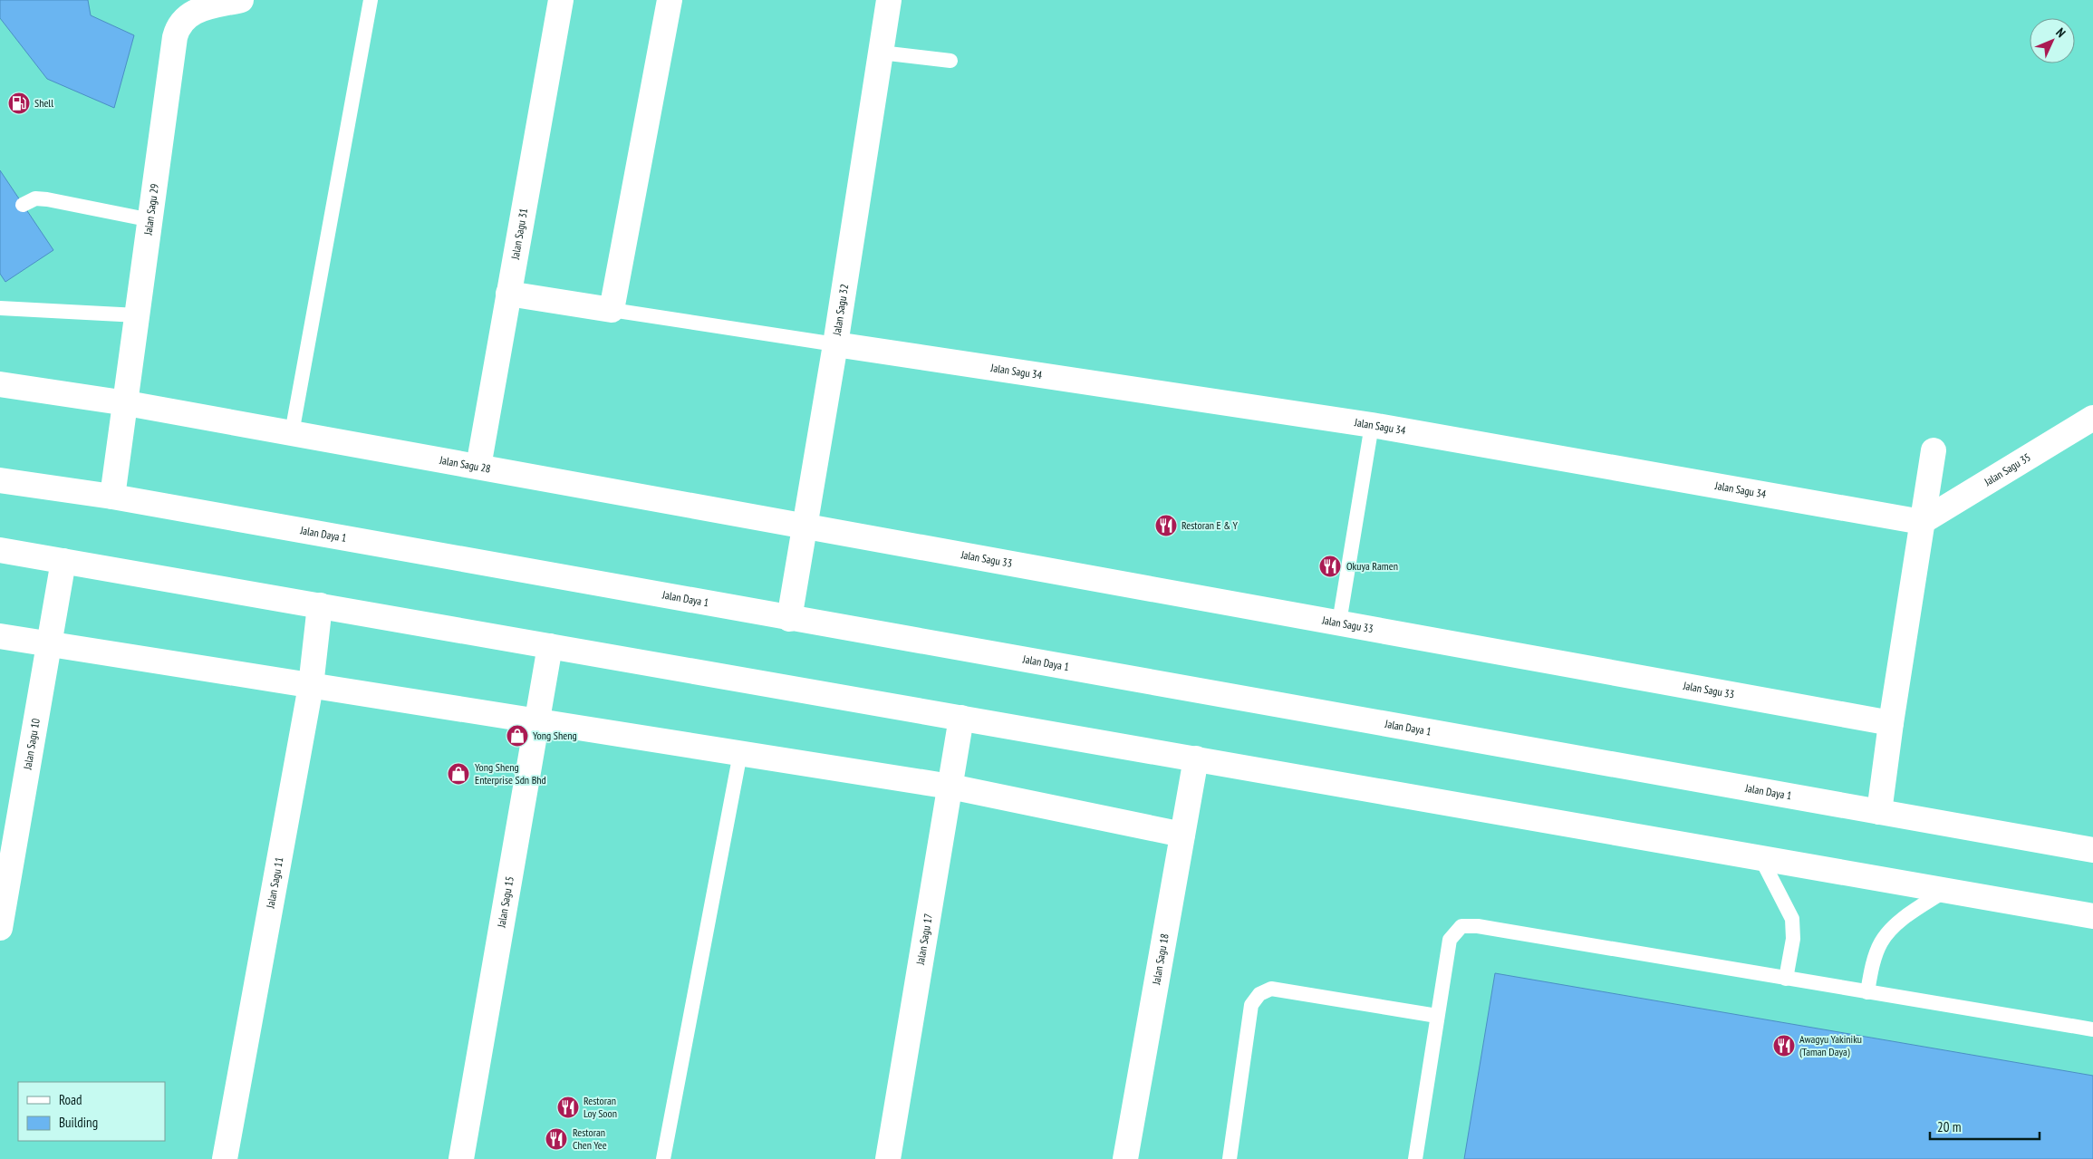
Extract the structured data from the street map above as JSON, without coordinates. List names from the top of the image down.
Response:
{
  "streets": {
    "street": [
      "Jalan Sagu 29",
      "Jalan Sagu 31",
      "Jalan Sagu 32",
      "Jalan Sagu 34",
      "Jalan Sagu 28",
      "Jalan Sagu 35",
      "Jalan Daya 1",
      "Jalan Sagu 33",
      "Jalan Sagu 10",
      "Jalan Sagu 11",
      "Jalan Sagu 15",
      "Jalan Sagu 17",
      "Jalan Sagu 18"
    ]
  },
  "crossings": [
    ["Jalan Sagu 29", "Jalan Sagu 28"],
    ["Jalan Sagu 29", "Jalan Daya 1"],
    ["Jalan Sagu 31", "Jalan Sagu 28"],
    ["Jalan Sagu 32", "Jalan Sagu 34"],
    ["Jalan Sagu 32", "Jalan Sagu 28"],
    ["Jalan Sagu 32", "Jalan Daya 1"],
    ["Jalan Sagu 32", "Jalan Sagu 33"],
    ["Jalan Sagu 34", "Jalan Sagu 35"],
    ["Jalan Sagu 28", "Jalan Sagu 33"]
  ],
  "places": {
    "fuel station": ["Shell"],
    "restaurant": [
      "Restoran E & Y",
      "Okuya Ramen",
      "Awagyu Yakiniku (Taman Daya)",
      "Restoran Loy Soon",
      "Restoran Chen Yee"
    ],
    "shop": ["Yong Sheng", "Yong Sheng Enterprise Sdn Bhd"]
  },
  "legend": ["Road", "Building"],
  "scale_bar": "20 m",
  "north": "top right"
}
